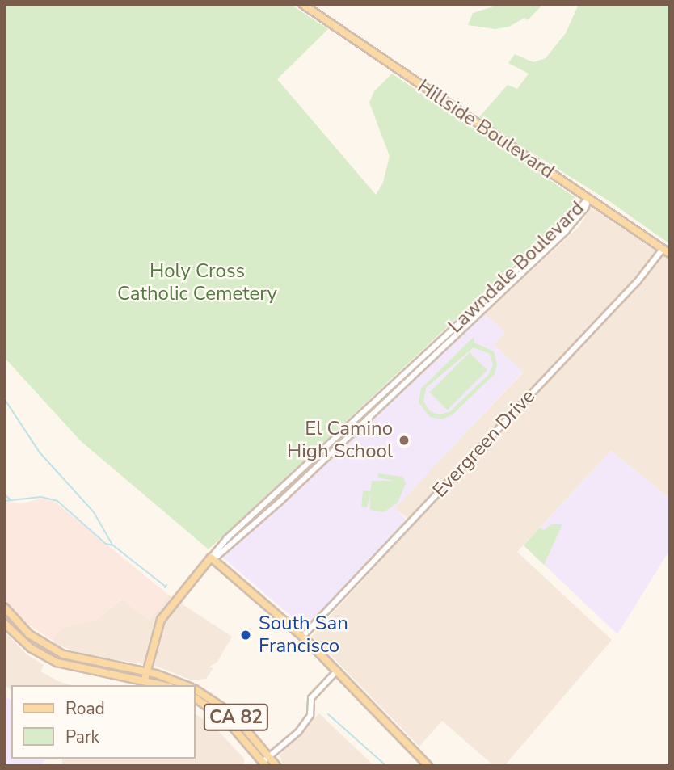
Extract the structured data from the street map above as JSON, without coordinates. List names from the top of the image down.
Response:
{
  "streets": {
    "main road": ["Hillside Boulevard", "CA 82"],
    "street": ["Lawndale Boulevard", "Evergreen Drive"]
  },
  "crossings": [
    ["Hillside Boulevard", "Lawndale Boulevard"],
    ["Hillside Boulevard", "Evergreen Drive"]
  ],
  "parks": ["Holy Cross Catholic Cemetery"],
  "places": ["El Camino High School", "South San Francisco"],
  "legend": ["Road", "Park"]
}
